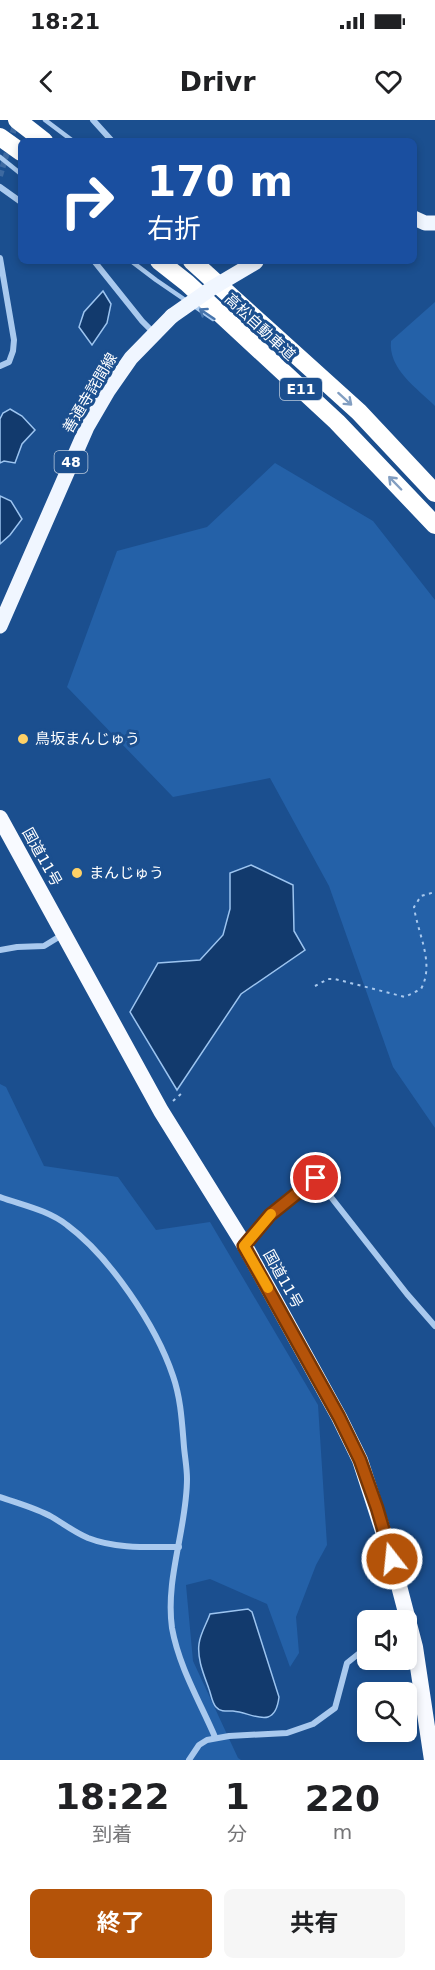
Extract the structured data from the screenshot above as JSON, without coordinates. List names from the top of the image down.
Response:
{
  "streets": {
    "highway": ["高松自動車道", "E11", "国道11号"],
    "main road": ["善通寺詫間線", "48"]
  },
  "places": ["鳥坂まんじゅう", "まんじゅう"],
  "page": {
    "status": "18:21",
    "header": "Drivr",
    "turn": ["170 m", "右折"],
    "eta": [
      "18:22",
      "到着",
      "1",
      "分",
      "220",
      "m"
    ],
    "buttons": ["終了", "共有"]
  }
}
